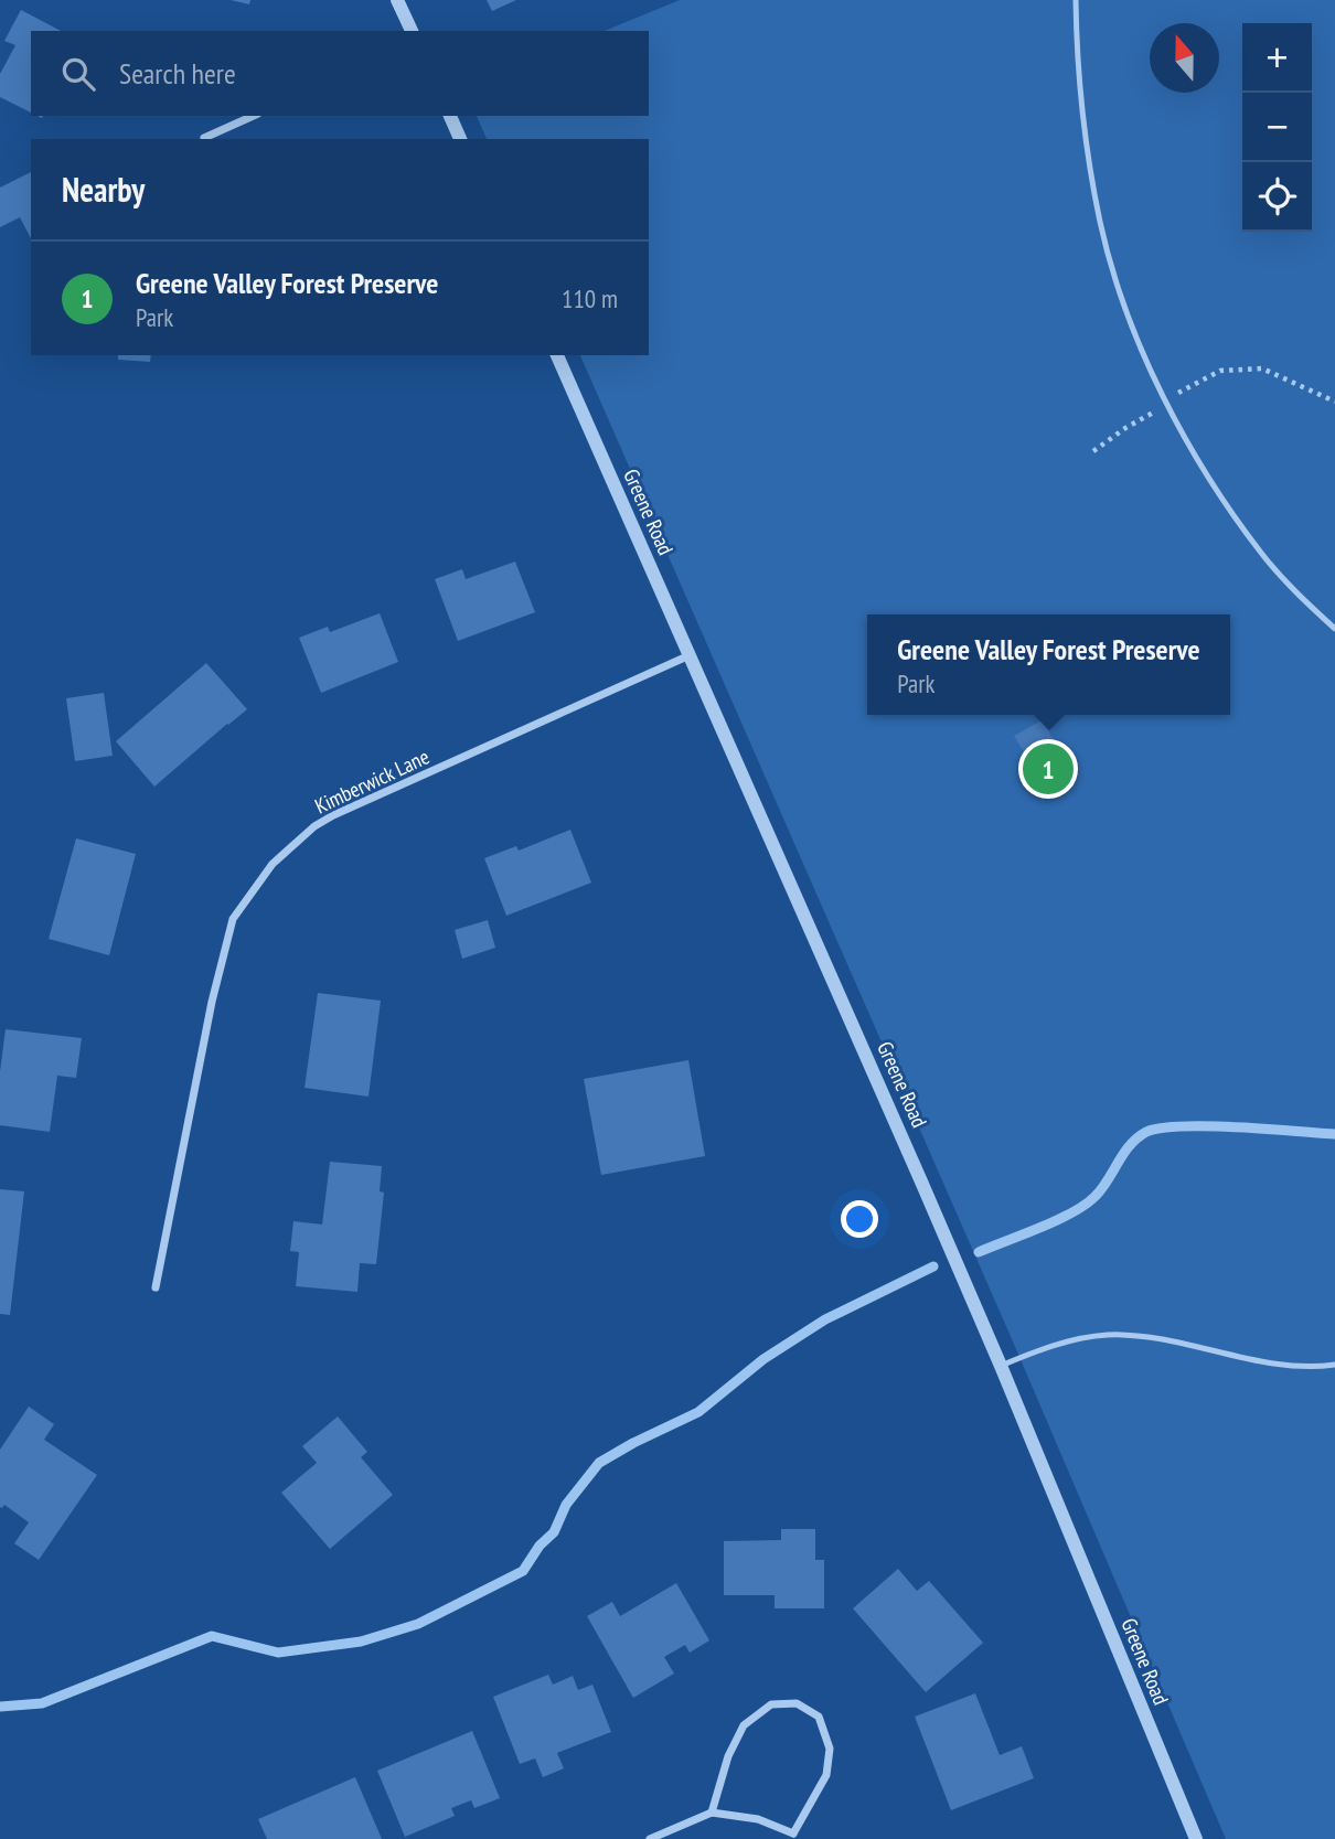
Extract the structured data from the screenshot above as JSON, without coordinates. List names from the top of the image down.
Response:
{
  "streets": {
    "street": ["Greene Road", "Kimberwick Lane"]
  },
  "crossings": [
    ["Greene Road", "Kimberwick Lane"]
  ],
  "north": "top",
  "page": {
    "map_buttons": ["+", "−"],
    "search": "Search here",
    "heading": "Nearby",
    "list": [
      {
        "mark": "1",
        "name": "Greene Valley Forest Preserve",
        "note": "Park",
        "value": "110 m"
      }
    ],
    "popup": ["Greene Valley Forest Preserve", "Park"],
    "pins": "1"
  }
}
